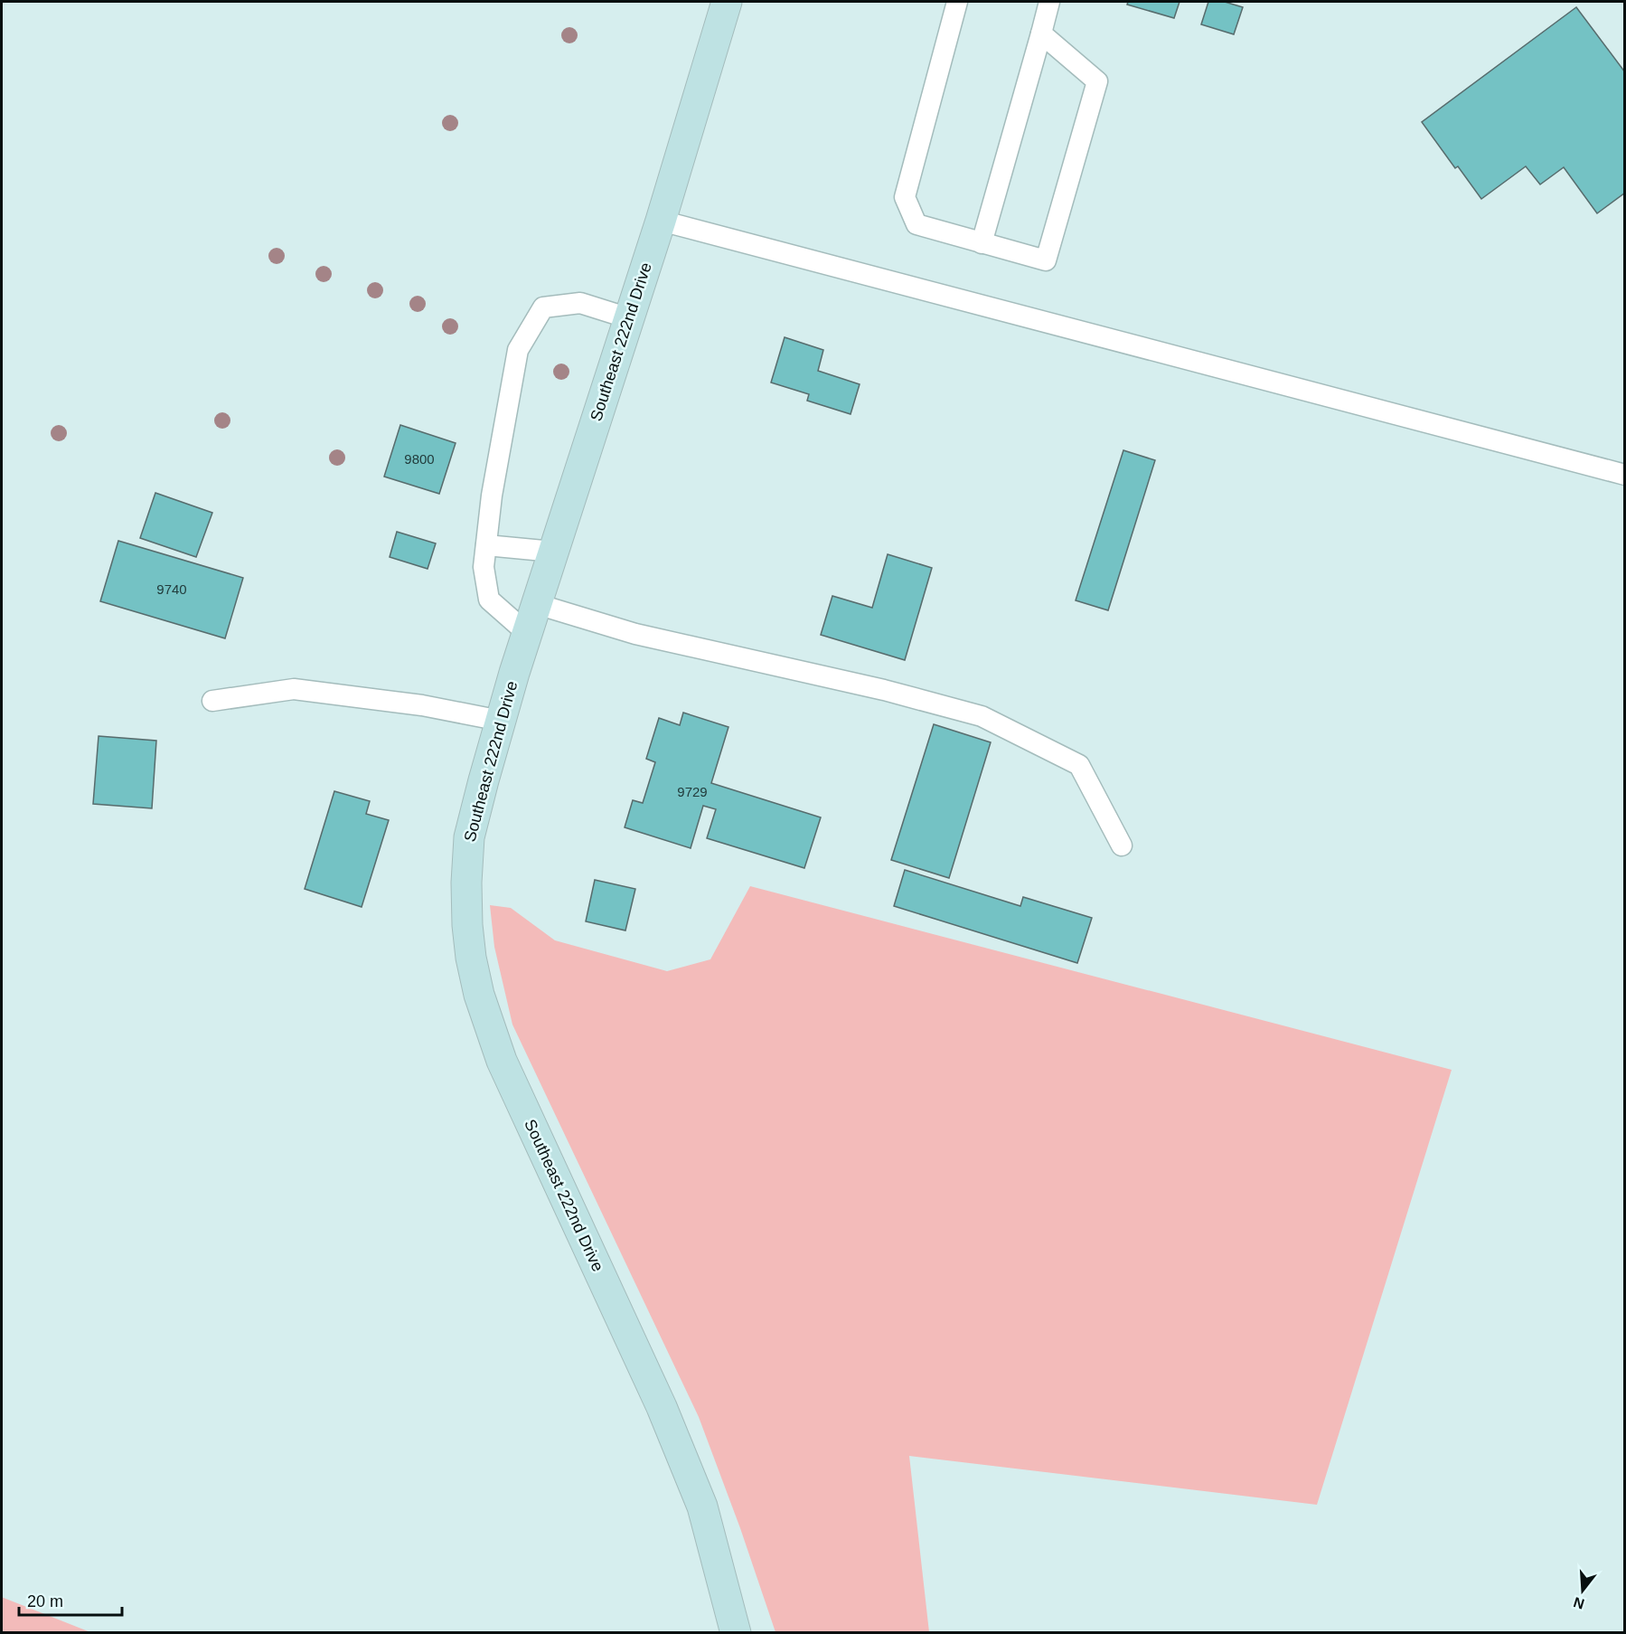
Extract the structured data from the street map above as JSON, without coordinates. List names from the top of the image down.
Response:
{
  "streets": {
    "main road": ["Southeast 222nd Drive"]
  },
  "house_numbers": ["9800", "9740", "9729"],
  "scale_bar": "20 m",
  "north": "bottom"
}
